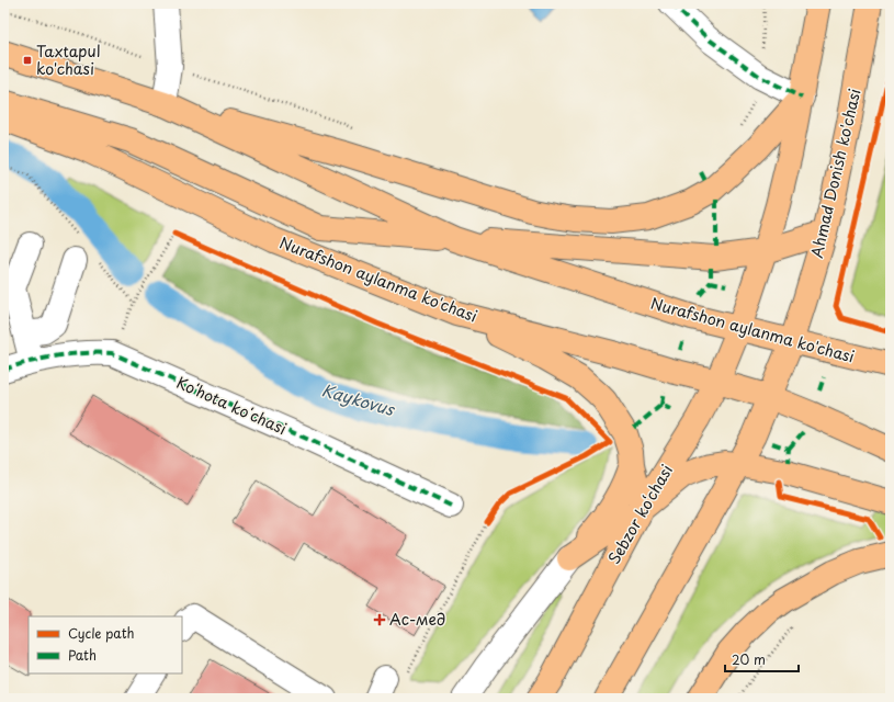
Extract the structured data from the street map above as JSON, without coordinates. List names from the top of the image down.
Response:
{
  "streets": {
    "main road": ["Ahmad Donish ko'chasi", "Nurafshon aylanma ko'chasi", "Sebzor ko‘chasi"],
    "street": ["Koʻhota koʻchasi"]
  },
  "crossings": [
    ["Ahmad Donish ko'chasi", "Nurafshon aylanma ko'chasi"],
    ["Nurafshon aylanma ko'chasi", "Sebzor ko‘chasi"]
  ],
  "water": ["Kaykovus"],
  "places": {
    "transit": ["Taxtapul ko'chasi"],
    "health": ["Ас-мед"]
  },
  "legend": ["Cycle path", "Path"],
  "scale_bar": "20 m"
}
